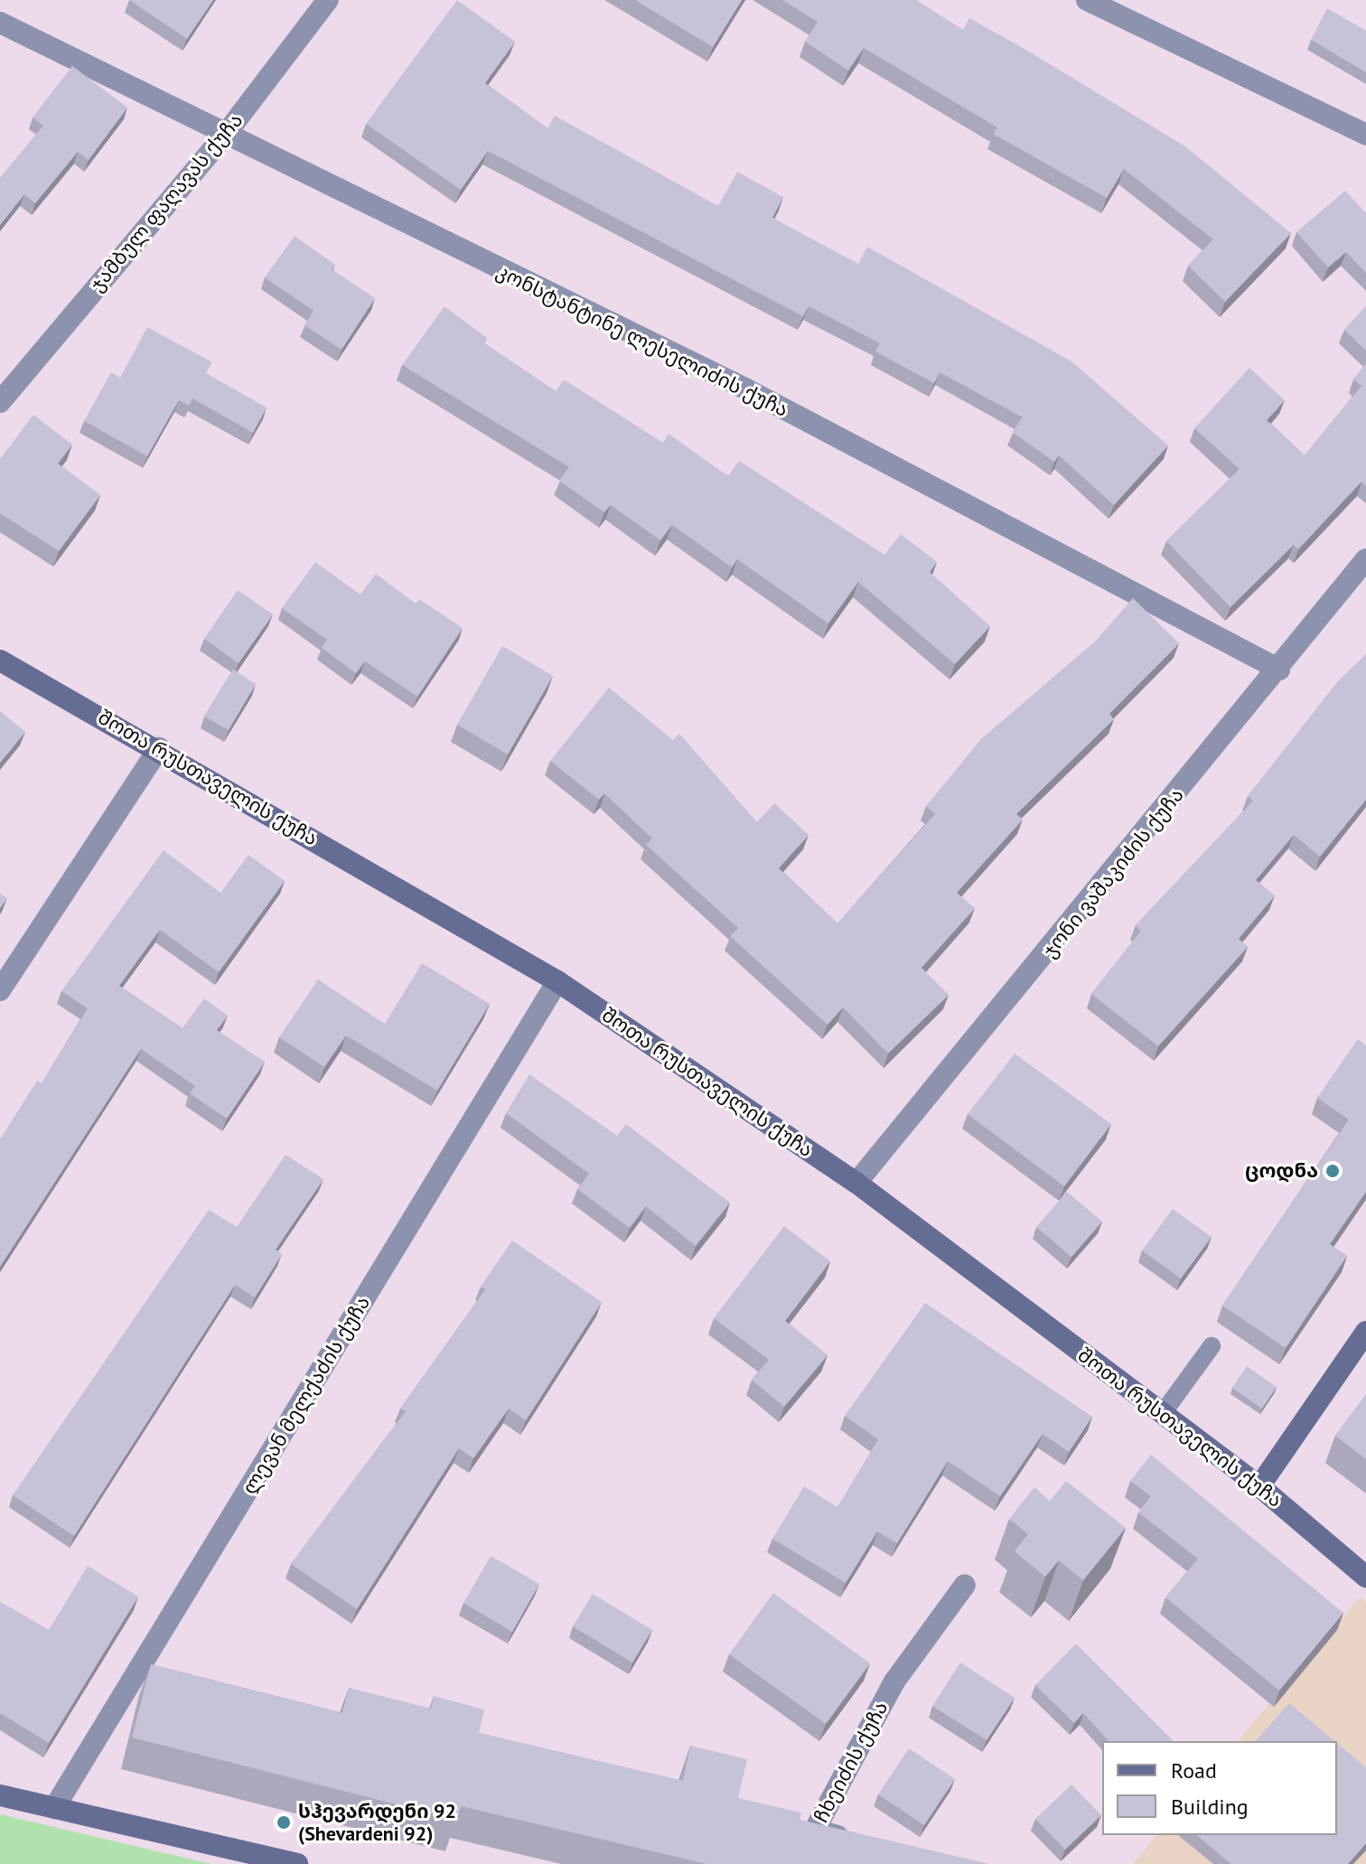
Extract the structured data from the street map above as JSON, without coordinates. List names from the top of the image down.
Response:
{
  "streets": {
    "main road": ["შოთა რუსთაველის ქუჩა"],
    "street": [
      "ჯამბულ ფაღავას ქუჩა",
      "კონსტანტინე ლესელიძის ქუჩა",
      "ჯონი ვაშაკიძის ქუჩა",
      "ლევან მელქაძის ქუჩა",
      "ჩხეიძის ქუჩა"
    ]
  },
  "crossings": [
    ["ჯამბულ ფაღავას ქუჩა", "კონსტანტინე ლესელიძის ქუჩა"],
    ["კონსტანტინე ლესელიძის ქუჩა", "ჯონი ვაშაკიძის ქუჩა"],
    ["შოთა რუსთაველის ქუჩა", "ჯონი ვაშაკიძის ქუჩა"],
    ["შოთა რუსთაველის ქუჩა", "ლევან მელქაძის ქუჩა"]
  ],
  "places": ["ცოდნა", "სჰევარდენი 92 (Shevardeni 92)"],
  "legend": ["Road", "Building"]
}
